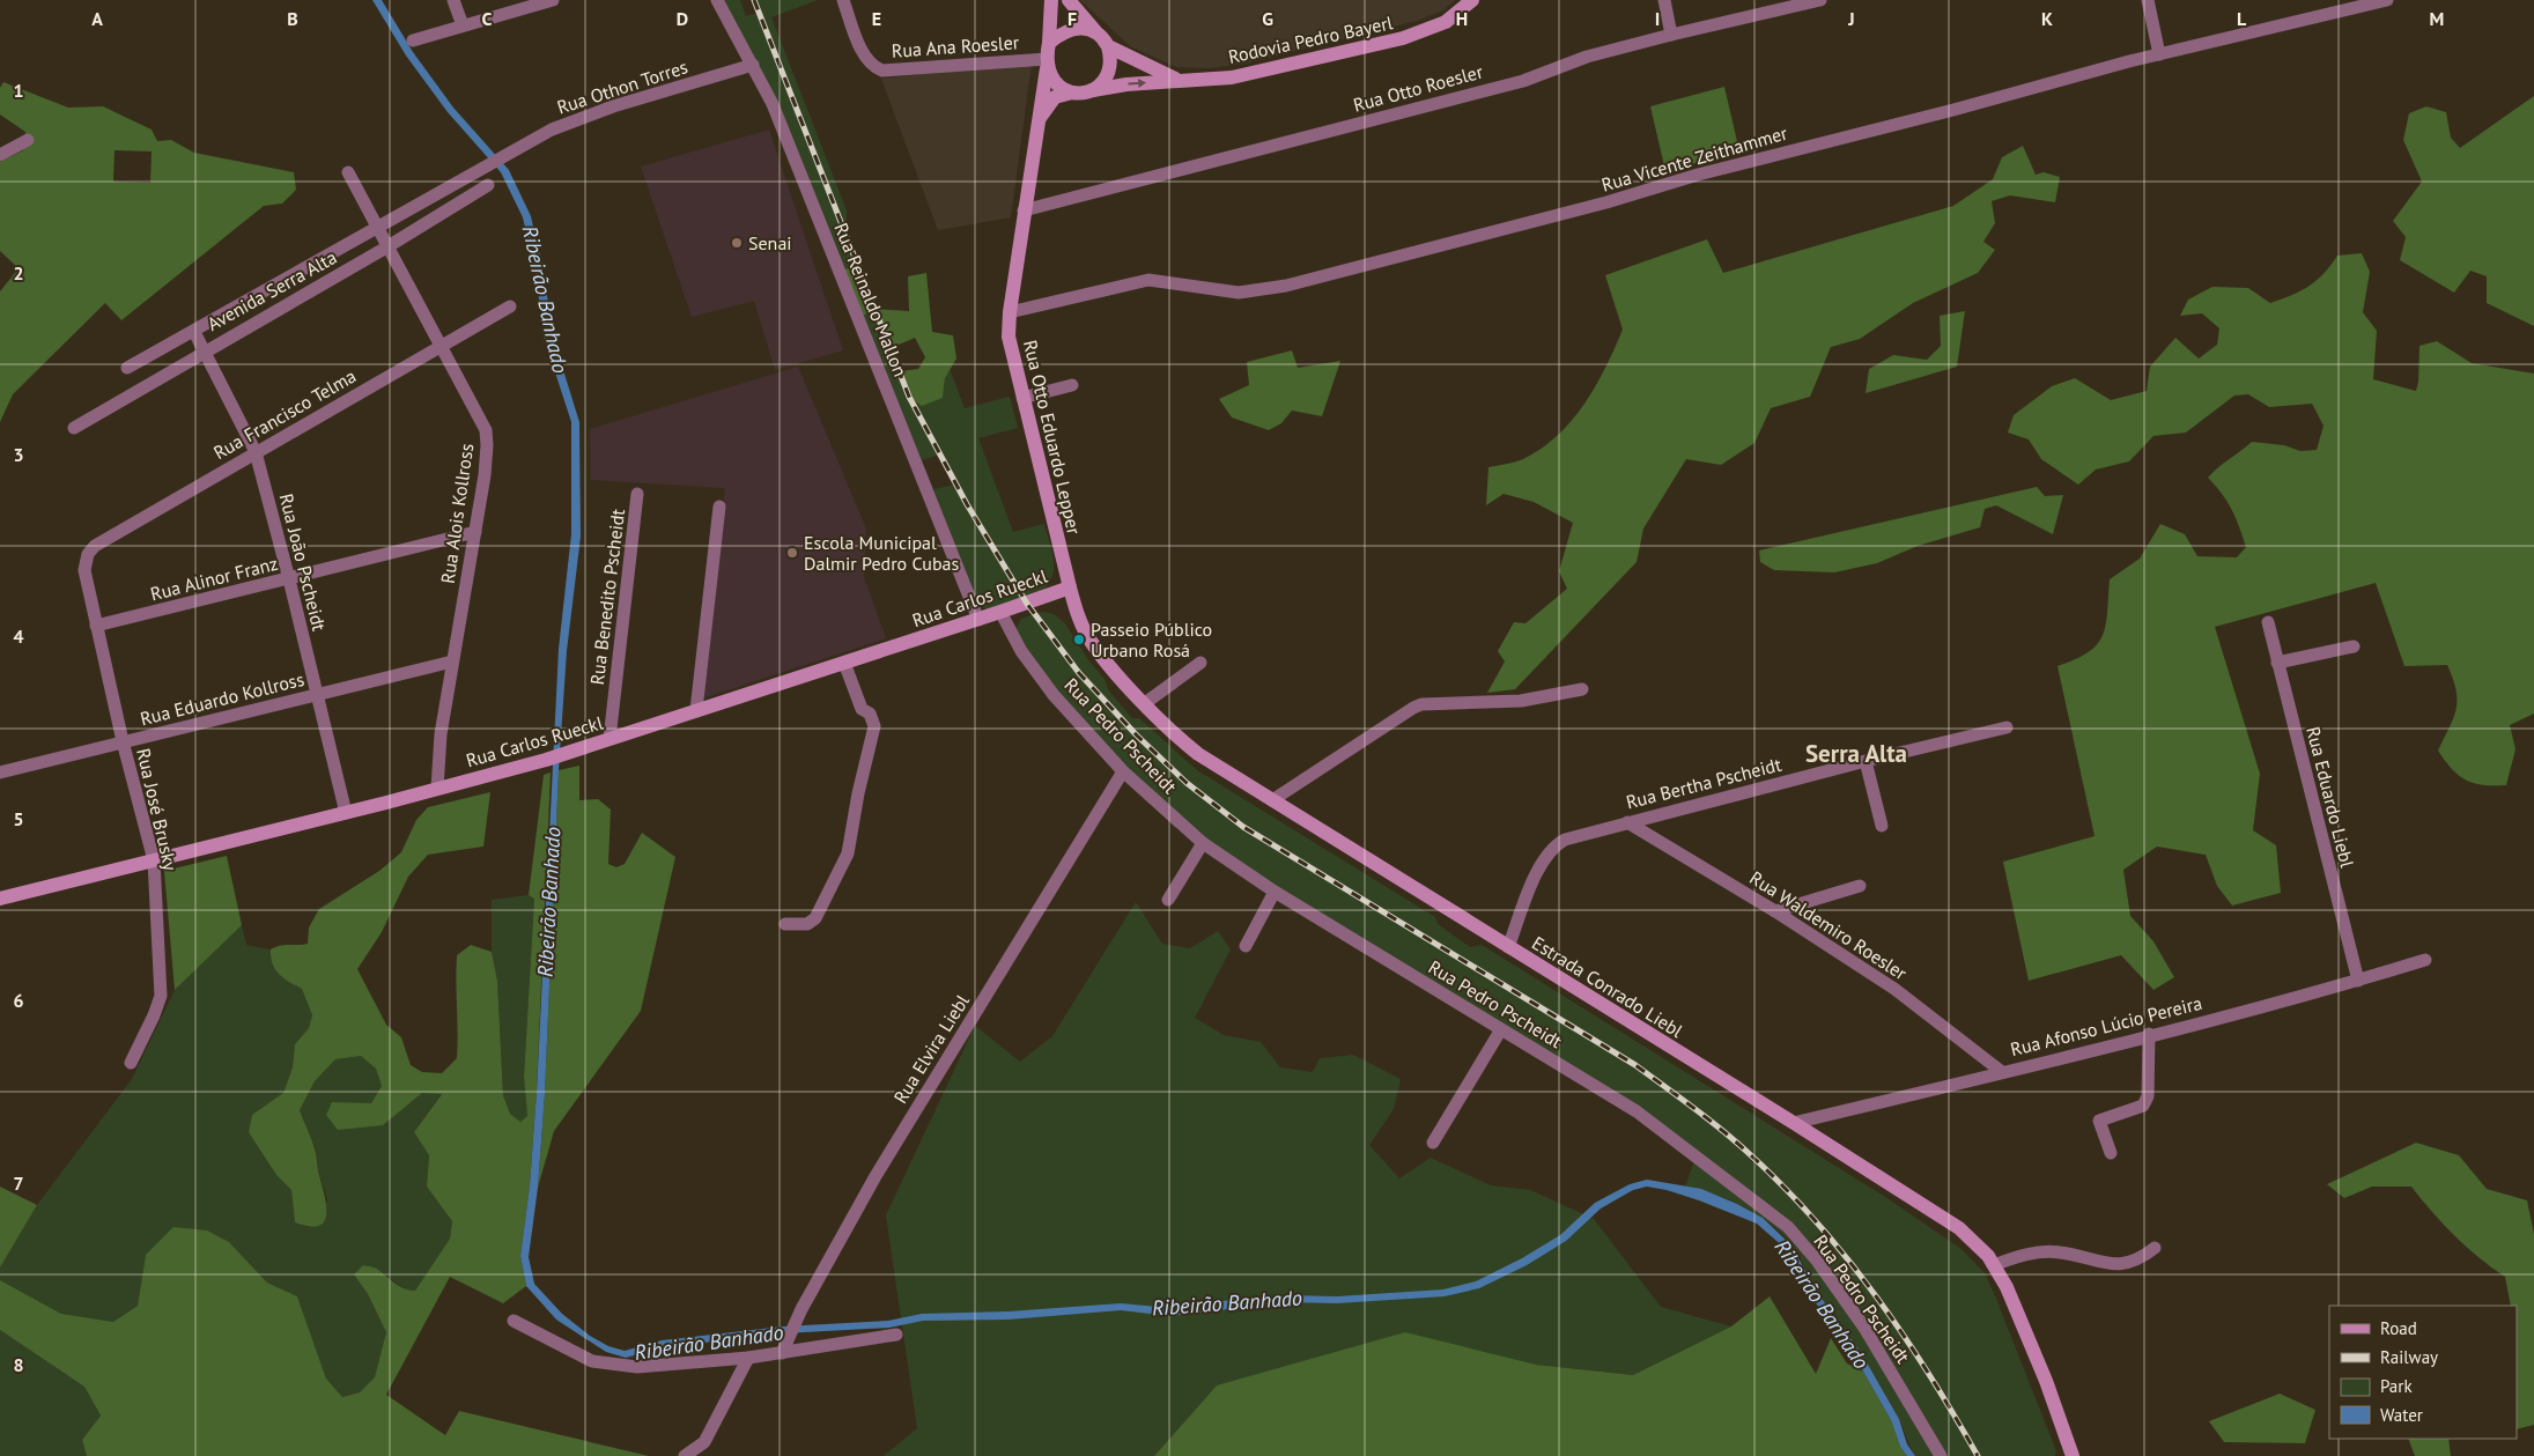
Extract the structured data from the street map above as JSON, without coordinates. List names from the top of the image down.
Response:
{
  "streets": {
    "main road": [
      "Rodovia Pedro Bayerl",
      "Rua Otto Eduardo Lepper",
      "Rua Carlos Rueckl",
      "Estrada Conrado Liebl"
    ],
    "street": [
      "Rua Ana Roesler",
      "Rua Othon Torres",
      "Rua Otto Roesler",
      "Rua Vicente Zeithammer",
      "Avenida Serra Alta",
      "Rua Reinaldo Mallon",
      "Rua Francisco Telma",
      "Rua Alois Kollross",
      "Rua João Pscheidt",
      "Rua Alinor Franz",
      "Rua Benedito Pscheidt",
      "Rua Eduardo Kollross",
      "Rua Pedro Pscheidt",
      "Rua Bertha Pscheidt",
      "Rua Eduardo Liebl",
      "Rua José Brusky",
      "Rua Waldemiro Roesler",
      "Rua Afonso Lúcio Pereira",
      "Rua Elvira Liebl"
    ]
  },
  "crossings": [
    ["Rodovia Pedro Bayerl", "Rua Ana Roesler"],
    ["Rodovia Pedro Bayerl", "Rua Otto Eduardo Lepper"],
    ["Rua Ana Roesler", "Rua Otto Eduardo Lepper"],
    ["Rua Othon Torres", "Avenida Serra Alta"],
    ["Rua Othon Torres", "Rua Reinaldo Mallon"],
    ["Rua Otto Roesler", "Rua Otto Eduardo Lepper"],
    ["Rua Vicente Zeithammer", "Rua Otto Eduardo Lepper"],
    ["Avenida Serra Alta", "Rua Alois Kollross"],
    ["Avenida Serra Alta", "Rua João Pscheidt"],
    ["Rua Reinaldo Mallon", "Rua Carlos Rueckl"],
    ["Rua Francisco Telma", "Rua Alois Kollross"],
    ["Rua Francisco Telma", "Rua João Pscheidt"],
    ["Rua Francisco Telma", "Rua José Brusky"],
    ["Rua Otto Eduardo Lepper", "Rua Carlos Rueckl"],
    ["Rua Otto Eduardo Lepper", "Estrada Conrado Liebl"],
    ["Rua Alois Kollross", "Rua Alinor Franz"],
    ["Rua Alois Kollross", "Rua Carlos Rueckl"],
    ["Rua Alois Kollross", "Rua Eduardo Kollross"],
    ["Rua João Pscheidt", "Rua Alinor Franz"],
    ["Rua João Pscheidt", "Rua Carlos Rueckl"],
    ["Rua João Pscheidt", "Rua Eduardo Kollross"],
    ["Rua Alinor Franz", "Rua José Brusky"],
    ["Rua Benedito Pscheidt", "Rua Carlos Rueckl"],
    ["Rua Carlos Rueckl", "Rua Pedro Pscheidt"],
    ["Rua Carlos Rueckl", "Rua José Brusky"],
    ["Rua Carlos Rueckl", "Estrada Conrado Liebl"],
    ["Rua Eduardo Kollross", "Rua José Brusky"],
    ["Rua Pedro Pscheidt", "Rua Elvira Liebl"],
    ["Rua Bertha Pscheidt", "Rua Waldemiro Roesler"],
    ["Rua Bertha Pscheidt", "Estrada Conrado Liebl"],
    ["Rua Eduardo Liebl", "Rua Afonso Lúcio Pereira"],
    ["Rua Waldemiro Roesler", "Rua Afonso Lúcio Pereira"],
    ["Estrada Conrado Liebl", "Rua Afonso Lúcio Pereira"]
  ],
  "districts": ["Serra Alta"],
  "water": ["Ribeirão Banhado"],
  "places": ["Senai", "Escola Municipal Dalmir Pedro Cubas", "Passeio Público Urbano Rosá"],
  "legend": [
    "Road",
    "Railway",
    "Park",
    "Water"
  ],
  "grid": {
    "columns": [
      "A",
      "B",
      "C",
      "D",
      "E",
      "F",
      "G",
      "H",
      "I",
      "J",
      "K",
      "L",
      "M"
    ],
    "rows": [
      "1",
      "2",
      "3",
      "4",
      "5",
      "6",
      "7",
      "8"
    ]
  }
}
